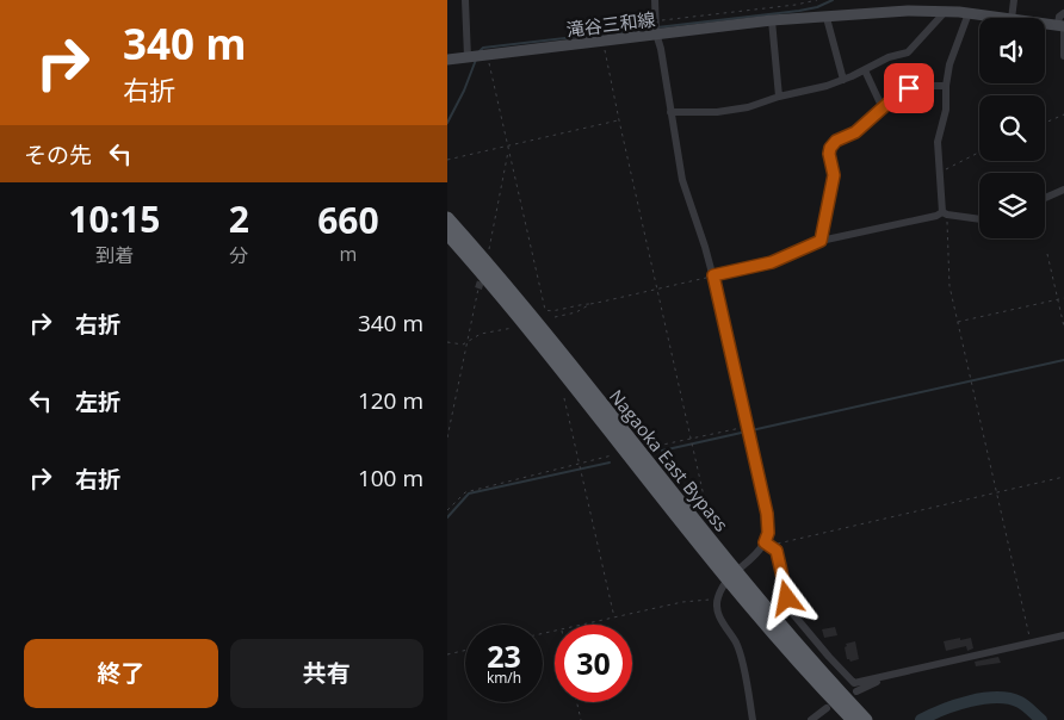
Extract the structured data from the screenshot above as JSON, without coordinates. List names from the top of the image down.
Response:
{
  "streets": {
    "highway": ["Nagaoka East Bypass"],
    "main road": ["滝谷三和線"]
  },
  "page": {
    "turn": ["340 m", "右折"],
    "then": "その先",
    "eta": [
      "10:15",
      "到着",
      "2",
      "分",
      "660",
      "m"
    ],
    "list": [
      {
        "name": "右折",
        "value": "340 m"
      },
      {
        "name": "左折",
        "value": "120 m"
      },
      {
        "name": "右折",
        "value": "100 m"
      }
    ],
    "speed": "23 km/h",
    "limit": "30",
    "buttons": ["終了", "共有"]
  }
}
